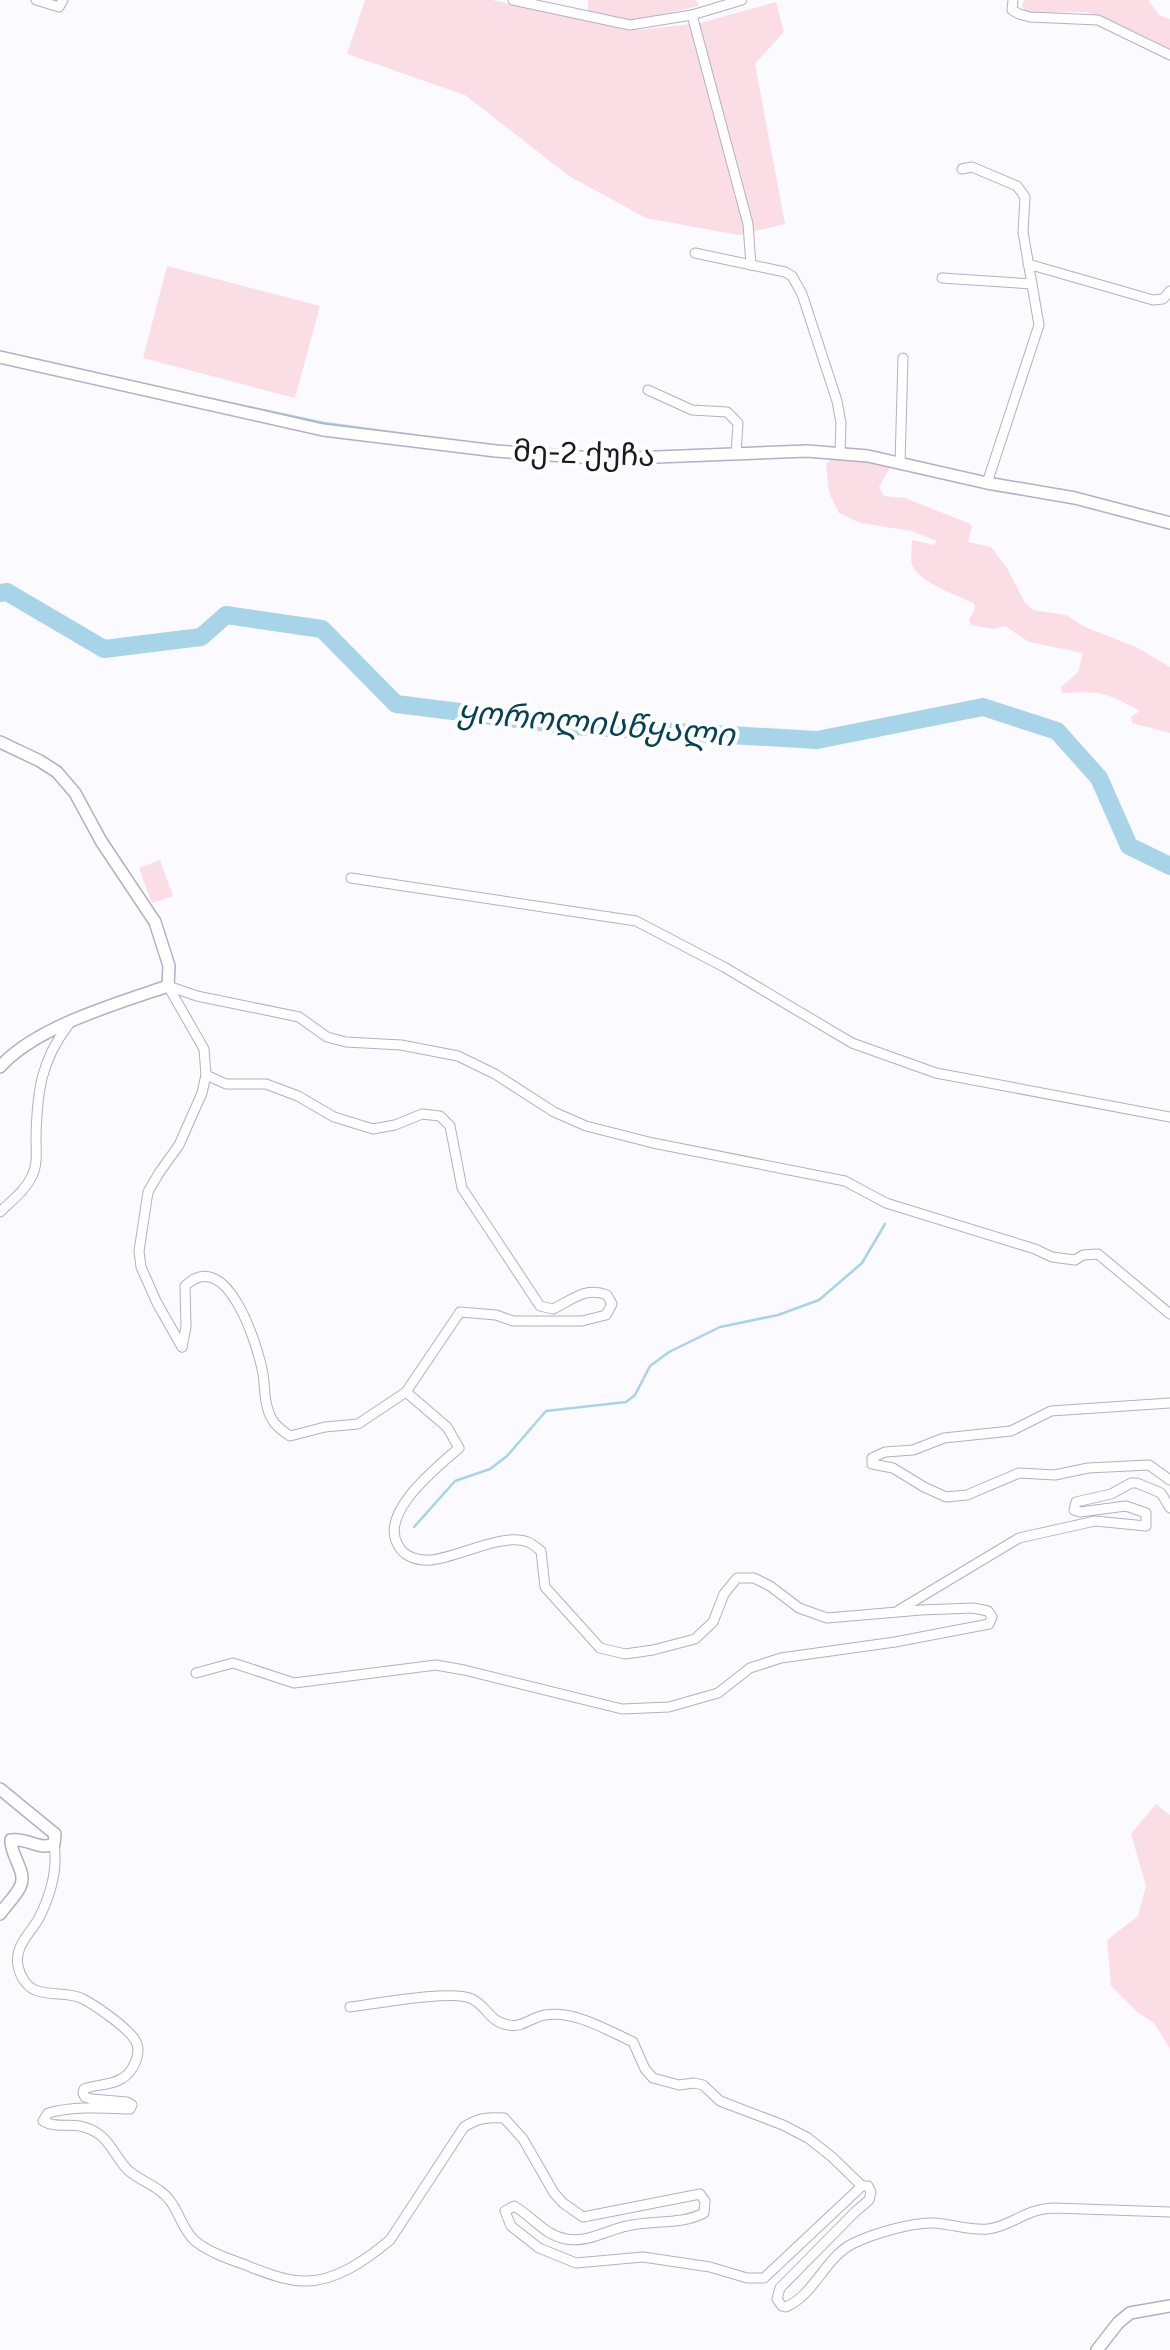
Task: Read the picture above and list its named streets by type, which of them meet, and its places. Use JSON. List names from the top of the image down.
{
  "streets": {
    "street": ["მე-2 ქუჩა"]
  },
  "water": ["ყოროლისწყალი"]
}
